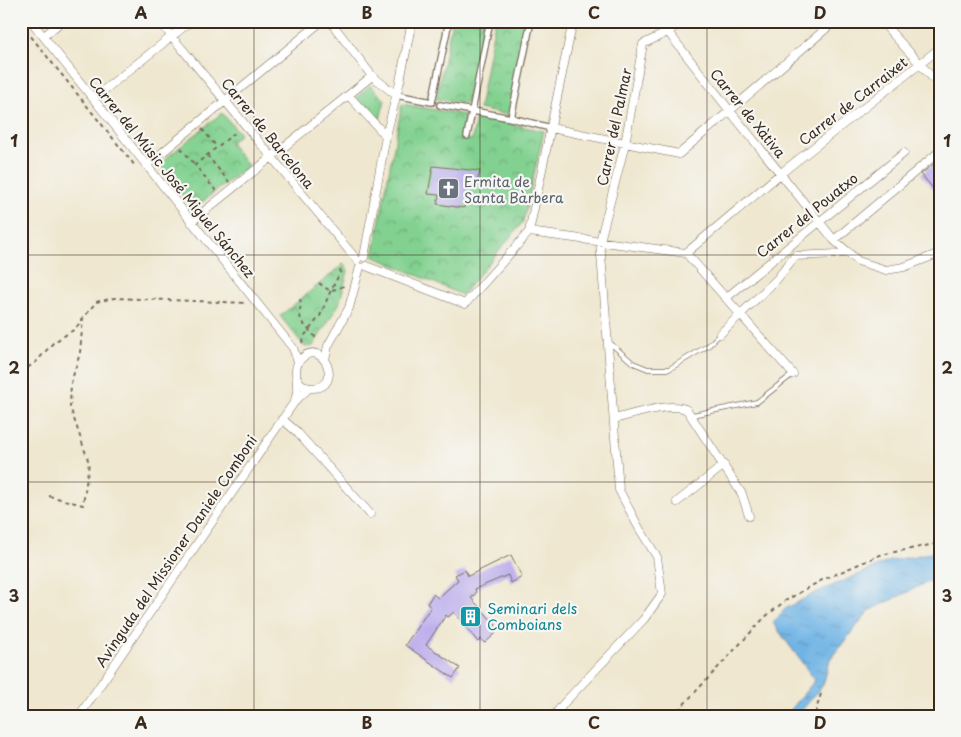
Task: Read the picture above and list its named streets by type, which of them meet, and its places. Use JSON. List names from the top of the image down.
{
  "streets": {
    "street": [
      "Carrer de Carraixet",
      "Carrer de Xàtiva",
      "Carrer del Palmar",
      "Carrer de Barcelona",
      "Carrer del Músic José Miguel Sánchez",
      "Carrer del Pouatxo",
      "Avinguda del Missioner Daniele Comboni"
    ]
  },
  "crossings": [
    ["Carrer de Carraixet", "Carrer de Xàtiva"],
    ["Carrer de Xàtiva", "Carrer del Palmar"],
    ["Carrer de Xàtiva", "Carrer del Pouatxo"],
    ["Carrer del Músic José Miguel Sánchez", "Avinguda del Missioner Daniele Comboni"]
  ],
  "places": {
    "church": ["Ermita de Santa Bàrbera"],
    "building": ["Seminari dels Comboians"]
  },
  "grid": {
    "columns": [
      "A",
      "B",
      "C",
      "D"
    ],
    "rows": ["1", "2", "3"]
  }
}
